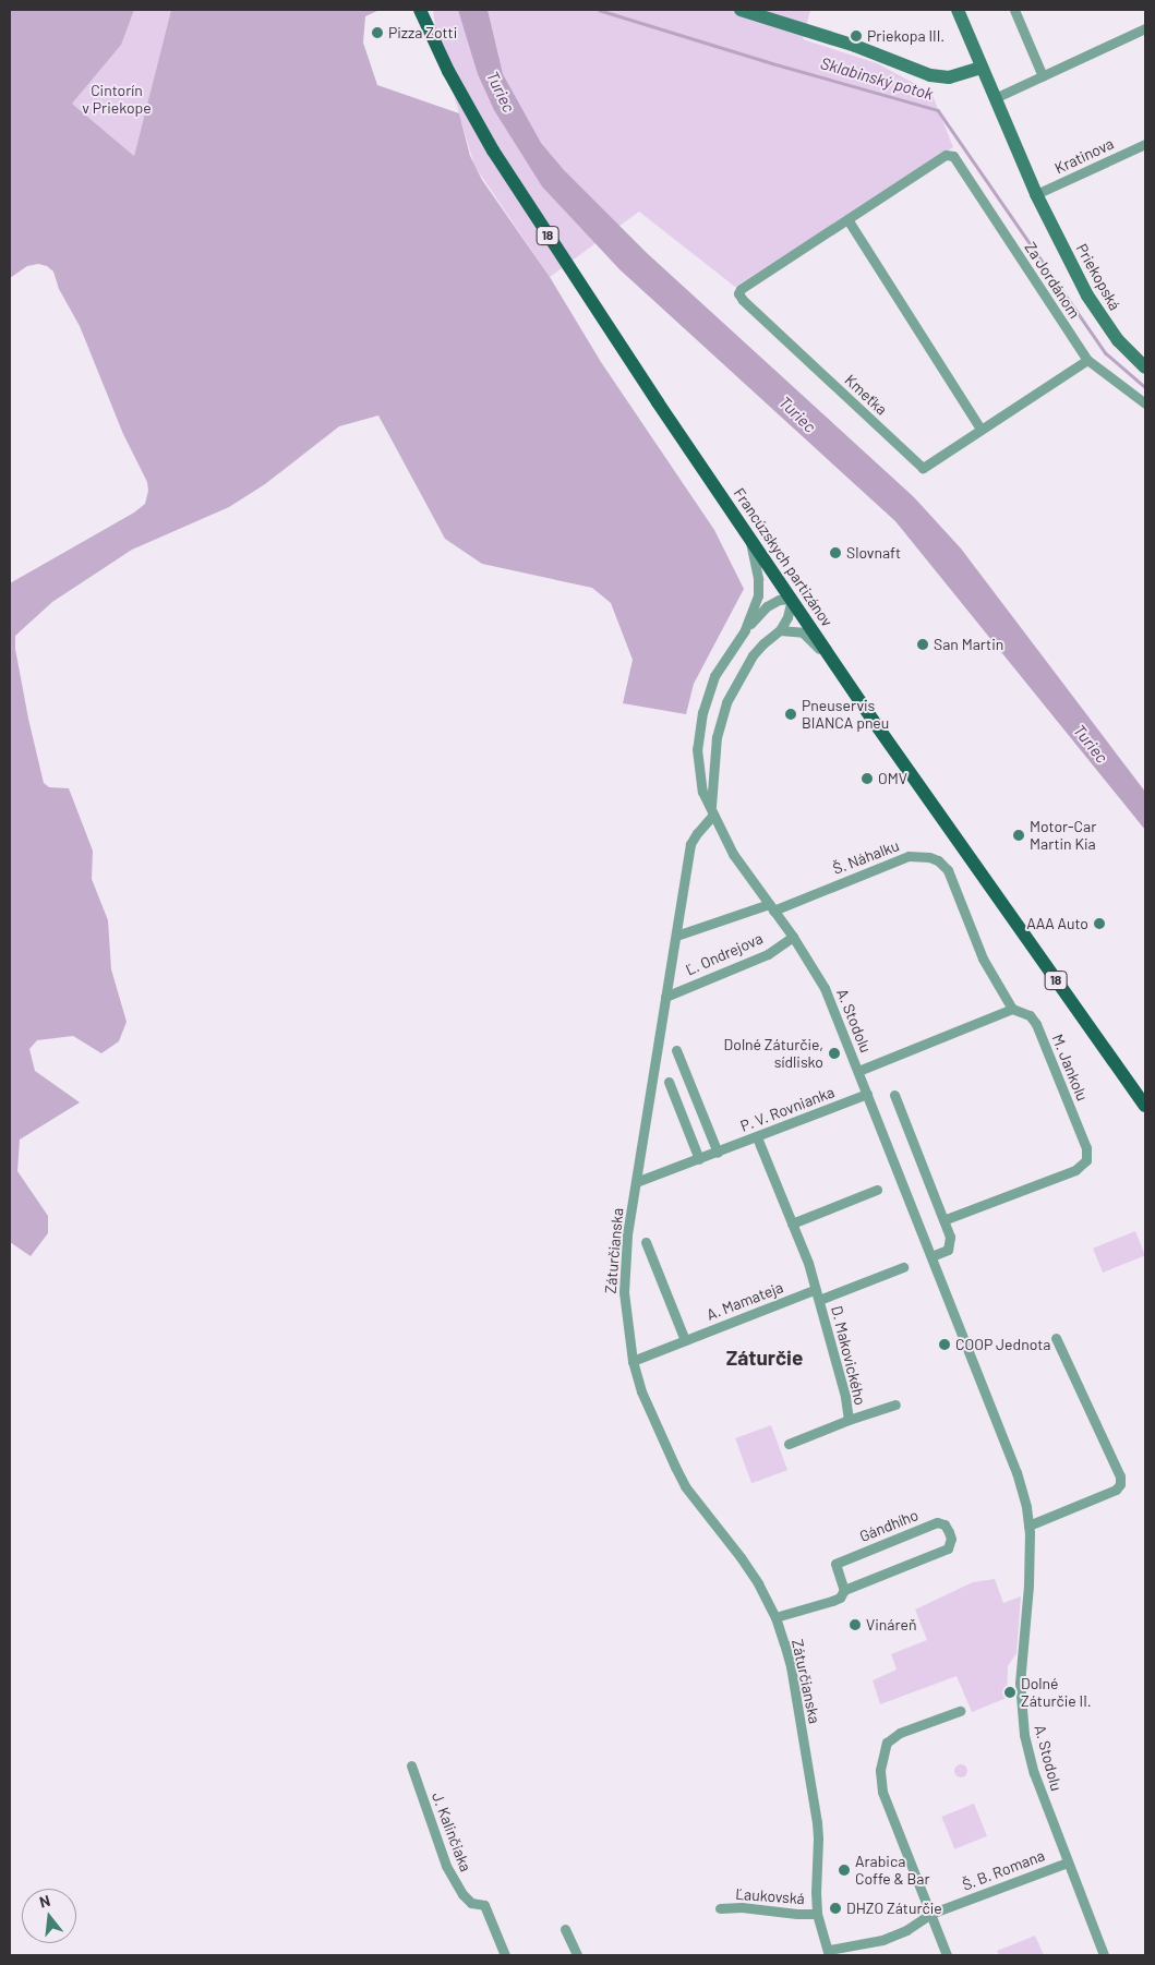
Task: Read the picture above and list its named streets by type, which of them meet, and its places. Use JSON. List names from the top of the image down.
{
  "streets": {
    "main road": ["18", "Francúzskych partizánov"],
    "street": [
      "Kratinova",
      "Priekopská",
      "Za Jordánom",
      "Kmeťka",
      "Š. Náhalku",
      "Ľ. Ondrejova",
      "A. Stodolu",
      "M. Jankolu",
      "P. V. Rovnianka",
      "Záturčianska",
      "A. Mamateja",
      "D. Makovického",
      "Gándhího",
      "J. Kalinčiaka",
      "Š. B. Romana",
      "Ľaukovská"
    ]
  },
  "crossings": [
    ["Kratinova", "Priekopská"],
    ["Za Jordánom", "Kmeťka"],
    ["Š. Náhalku", "A. Stodolu"],
    ["Š. Náhalku", "M. Jankolu"],
    ["Š. Náhalku", "Záturčianska"],
    ["Ľ. Ondrejova", "A. Stodolu"],
    ["Ľ. Ondrejova", "Záturčianska"],
    ["A. Stodolu", "P. V. Rovnianka"],
    ["A. Stodolu", "Záturčianska"],
    ["A. Stodolu", "Š. B. Romana"],
    ["P. V. Rovnianka", "Záturčianska"],
    ["P. V. Rovnianka", "D. Makovického"],
    ["Záturčianska", "A. Mamateja"],
    ["Záturčianska", "Gándhího"],
    ["Záturčianska", "Š. B. Romana"],
    ["Záturčianska", "Ľaukovská"],
    ["A. Mamateja", "D. Makovického"]
  ],
  "districts": ["Záturčie"],
  "water": ["Sklabinský potok", "Turiec"],
  "parks": ["Cintorín v Priekope"],
  "places": [
    "Pizza Zotti",
    "Priekopa III.",
    "Slovnaft",
    "San Martin",
    "Pneuservis BIANCA pneu",
    "OMV",
    "Motor-Car Martin Kia",
    "AAA Auto",
    "Dolné Záturčie, sídlisko",
    "COOP Jednota",
    "Vináreň",
    "Dolné Záturčie II.",
    "Arabica Coffe & Bar",
    "DHZO Záturčie"
  ],
  "north": "top"
}
